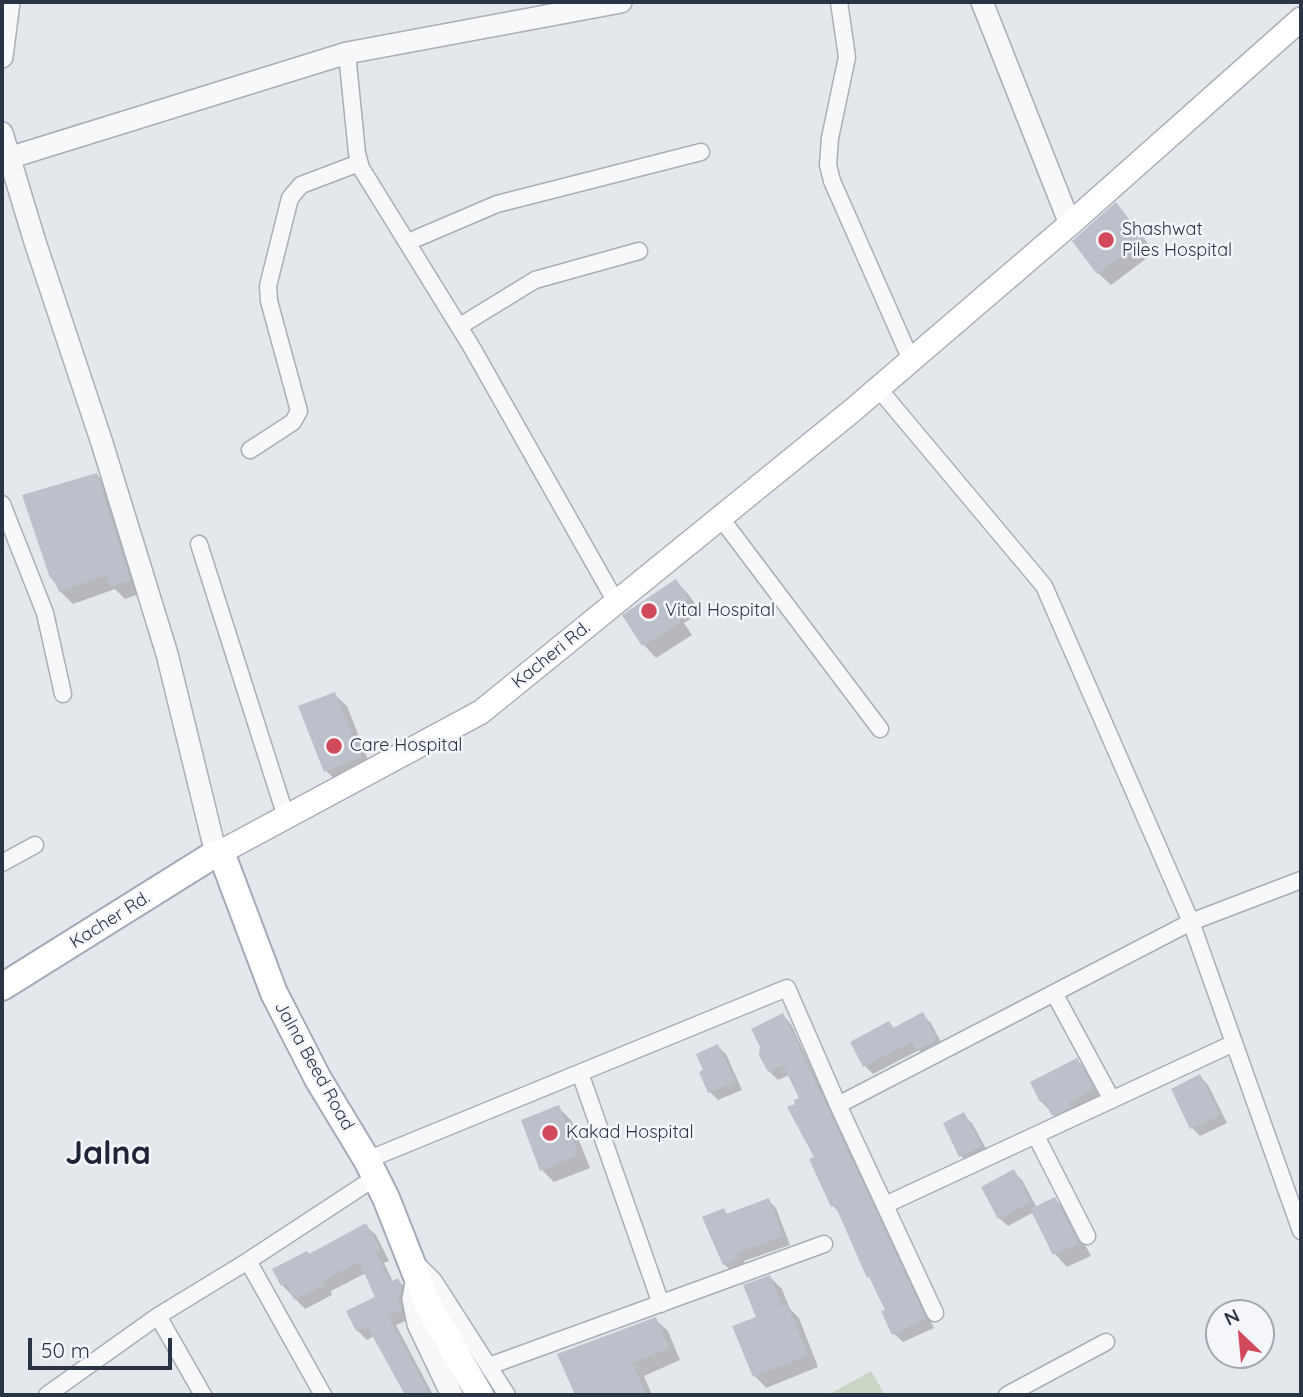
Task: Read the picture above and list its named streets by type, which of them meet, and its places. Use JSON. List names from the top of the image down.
{
  "streets": {
    "main road": ["Kacheri Rd.", "Kacher Rd.", "Jalna Beed Road"]
  },
  "crossings": [
    ["Kacheri Rd.", "Kacher Rd."],
    ["Kacheri Rd.", "Jalna Beed Road"],
    ["Kacher Rd.", "Jalna Beed Road"]
  ],
  "districts": ["Jalna"],
  "places": [
    "Shashwat Piles Hospital",
    "Vital Hospital",
    "Care Hospital",
    "Kakad Hospital"
  ],
  "scale_bar": "50 m",
  "north": "top left"
}
